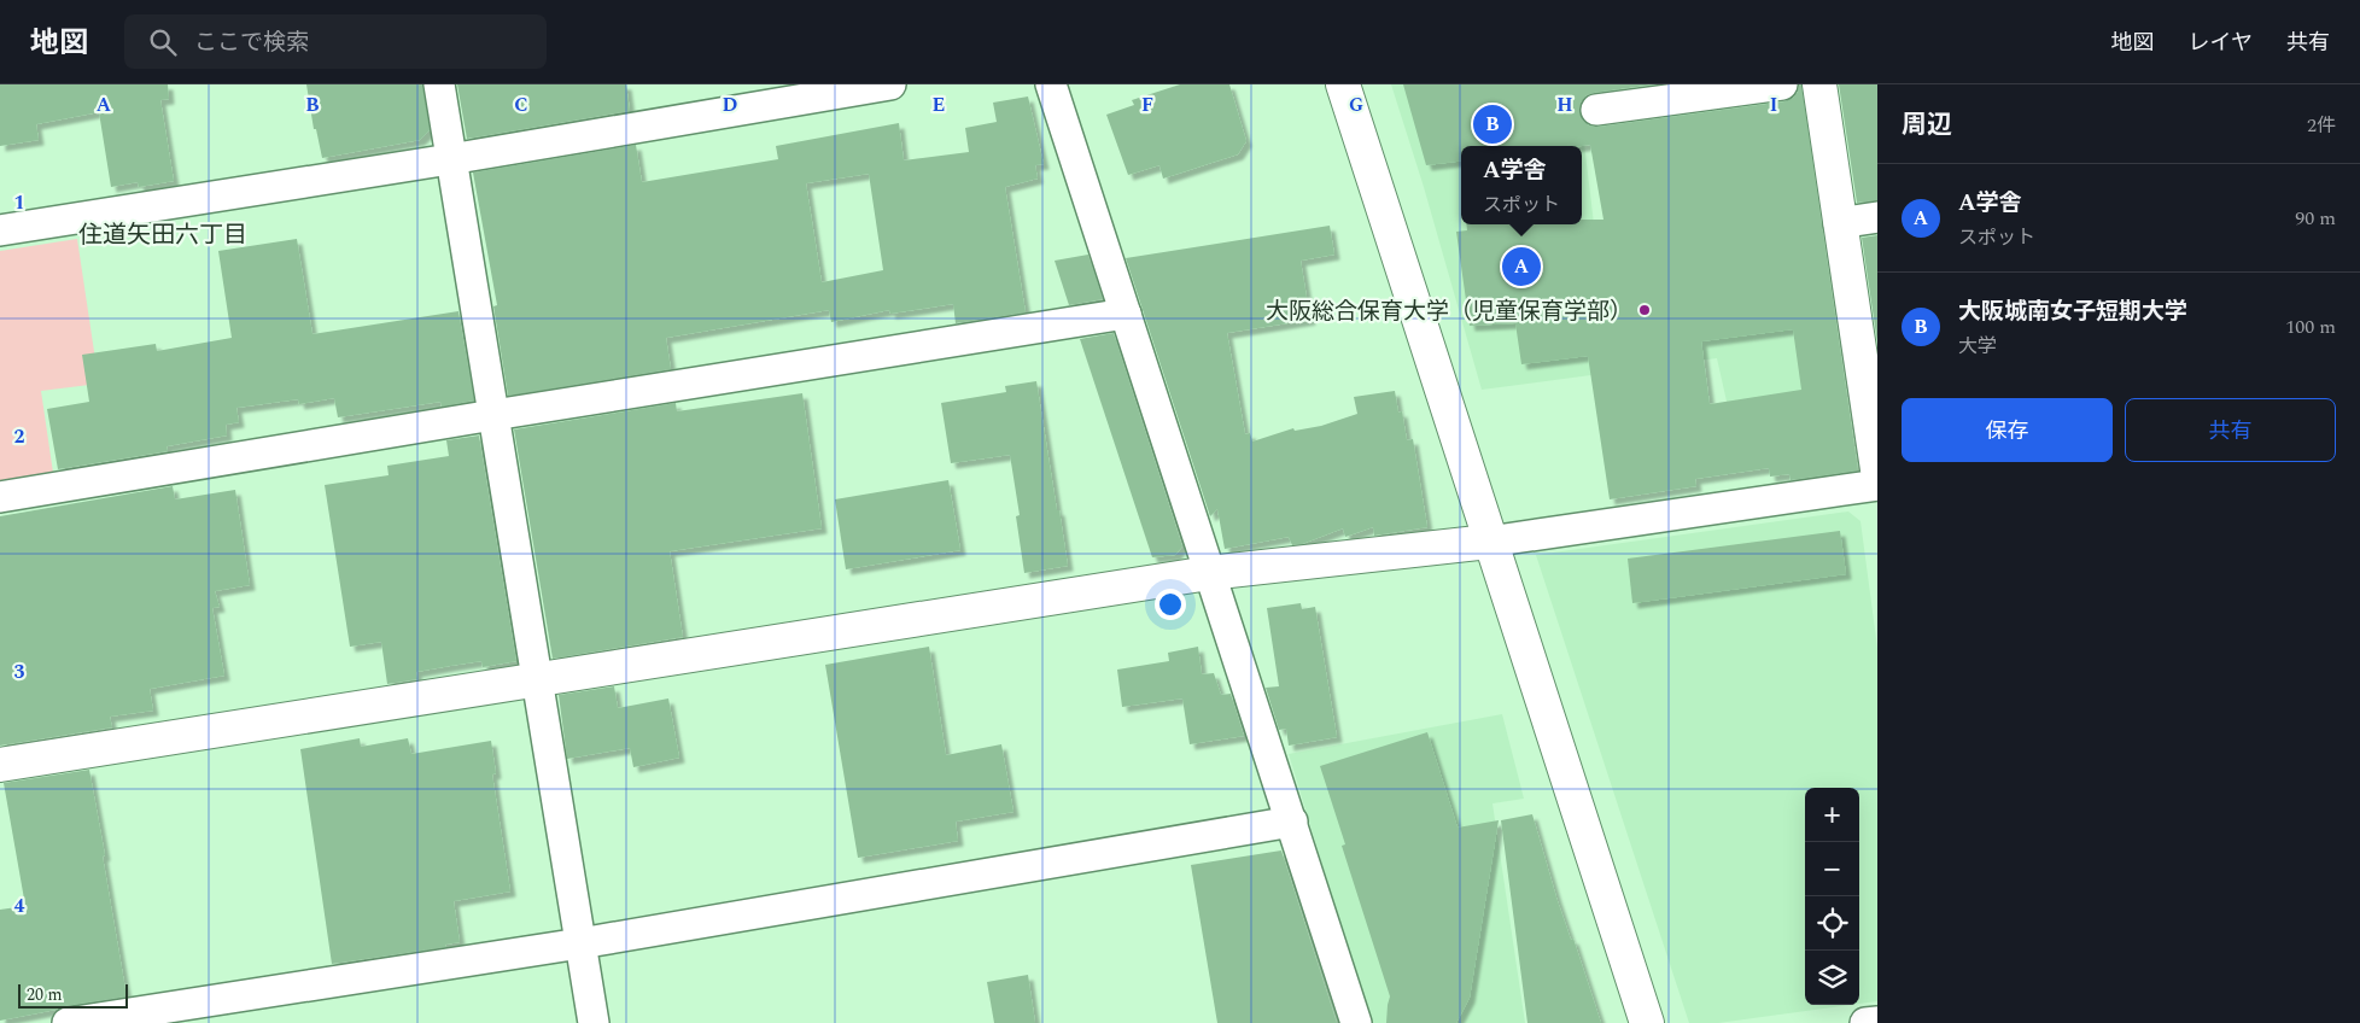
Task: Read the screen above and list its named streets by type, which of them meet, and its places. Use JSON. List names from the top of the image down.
{
  "districts": ["住道矢田六丁目"],
  "places": ["大阪総合保育大学（児童保育学部）"],
  "scale_bar": "20 m",
  "page": {
    "header": "地図",
    "search": "ここで検索",
    "nav": ["地図", "レイヤ", "共有"],
    "heading": ["周辺", "2件"],
    "pins": ["B", "A"],
    "popup": ["A学舎", "スポット"],
    "list": [
      {
        "mark": "A",
        "name": "A学舎",
        "note": "スポット",
        "value": "90 m"
      },
      {
        "mark": "B",
        "name": "大阪城南女子短期大学",
        "note": "大学",
        "value": "100 m"
      }
    ],
    "buttons": ["保存", "共有"],
    "map_buttons": ["+", "−"],
    "scale": "20 m"
  },
  "grid": {
    "columns": [
      "A",
      "B",
      "C",
      "D",
      "E",
      "F",
      "G",
      "H",
      "I"
    ],
    "rows": [
      "1",
      "2",
      "3",
      "4"
    ]
  }
}
